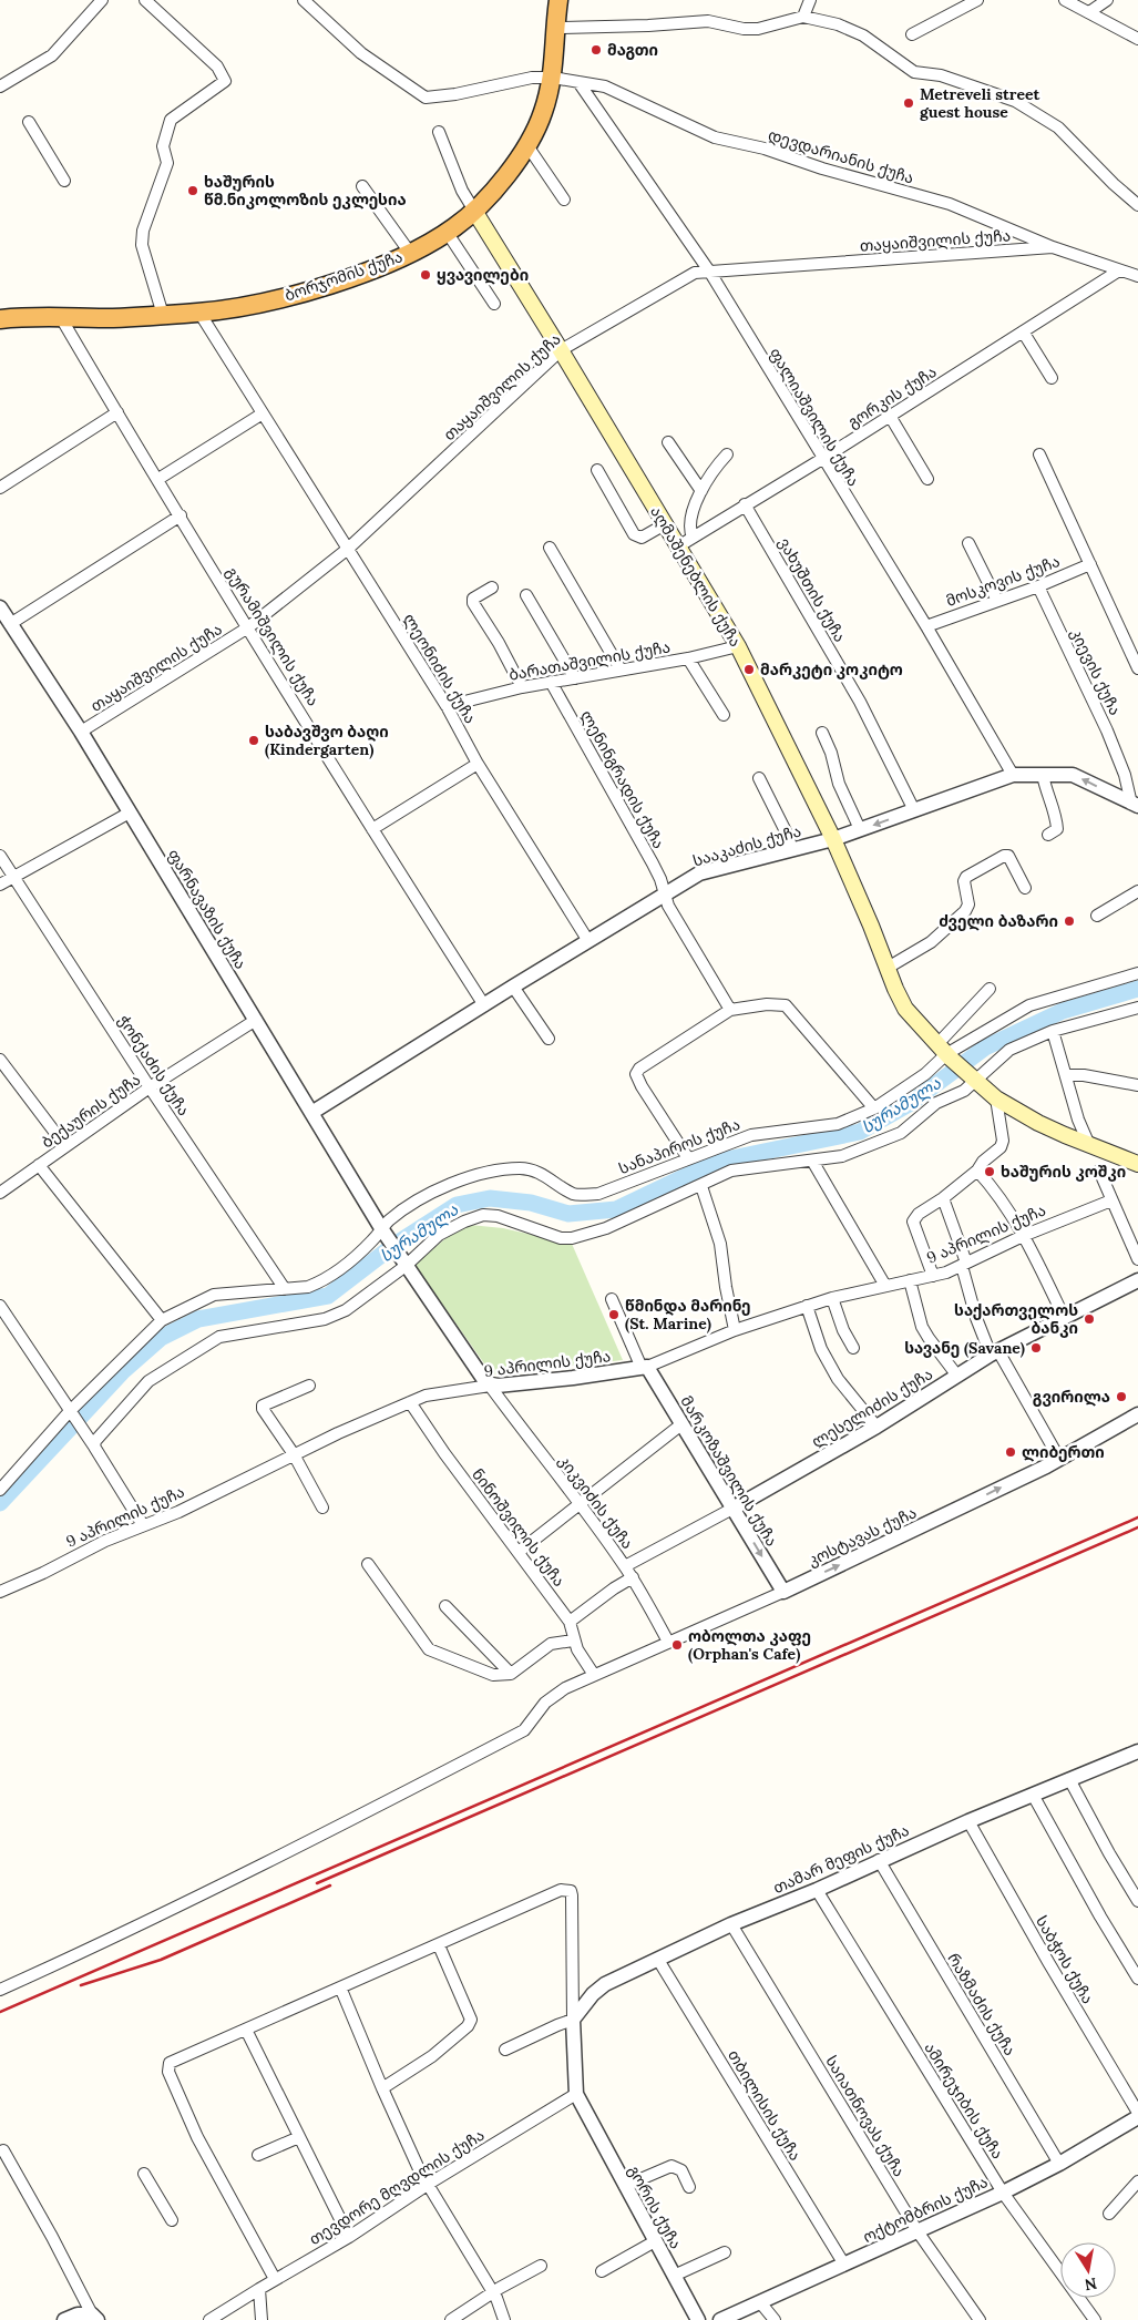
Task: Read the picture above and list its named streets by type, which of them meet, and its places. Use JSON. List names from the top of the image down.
{
  "streets": {
    "highway": ["ბორჯომის ქუჩა"],
    "main road": ["აღმაშენებლის ქუჩა"],
    "street": [
      "დევდარიანის ქუჩა",
      "თაყაიშვილის ქუჩა",
      "გორკის ქუჩა",
      "ფალიაშვილის ქუჩა",
      "მოსკოვის ქუჩა",
      "ვახუშთის ქუჩა",
      "გურამიშვილის ქუჩა",
      "ბარათაშვილის ქუჩა",
      "ლეონიძის ქუჩა",
      "კიევის ქუჩა",
      "ლენინგრადის ქუჩა",
      "სააკაძის ქუჩა",
      "ფარნავაზის ქუჩა",
      "ჭონქაძის ქუჩა",
      "ბექაურის ქუჩა",
      "სანაპიროს ქუჩა",
      "9 აპრილის ქუჩა",
      "ლესელიძის ქუჩა",
      "მარკოზაშვილის ქუჩა",
      "კიკვიძის ქუჩა",
      "ნინოშვილის ქუჩა",
      "კოსტავას ქუჩა",
      "თამარ მეფის ქუჩა",
      "საბჭოს ქუჩა",
      "რაზმაძის ქუჩა",
      "ამირეჯიბის ქუჩა",
      "თბილისის ქუჩა",
      "საიათნოვას ქუჩა",
      "თევდორე მღვდლის ქუჩა",
      "გორის ქუჩა",
      "ოქტომბრის ქუჩა"
    ]
  },
  "crossings": [
    ["დევდარიანის ქუჩა", "თაყაიშვილის ქუჩა"],
    ["დევდარიანის ქუჩა", "ბორჯომის ქუჩა"],
    ["დევდარიანის ქუჩა", "გორკის ქუჩა"],
    ["დევდარიანის ქუჩა", "ფალიაშვილის ქუჩა"],
    ["თაყაიშვილის ქუჩა", "ფალიაშვილის ქუჩა"],
    ["თაყაიშვილის ქუჩა", "აღმაშენებლის ქუჩა"],
    ["თაყაიშვილის ქუჩა", "გურამიშვილის ქუჩა"],
    ["თაყაიშვილის ქუჩა", "ლეონიძის ქუჩა"],
    ["თაყაიშვილის ქუჩა", "ფარნავაზის ქუჩა"],
    ["ბორჯომის ქუჩა", "აღმაშენებლის ქუჩა"],
    ["ბორჯომის ქუჩა", "გურამიშვილის ქუჩა"],
    ["ბორჯომის ქუჩა", "ლეონიძის ქუჩა"],
    ["გორკის ქუჩა", "ფალიაშვილის ქუჩა"],
    ["გორკის ქუჩა", "აღმაშენებლის ქუჩა"],
    ["გორკის ქუჩა", "ვახუშთის ქუჩა"],
    ["ფალიაშვილის ქუჩა", "მოსკოვის ქუჩა"],
    ["ფალიაშვილის ქუჩა", "სააკაძის ქუჩა"],
    ["აღმაშენებლის ქუჩა", "ბარათაშვილის ქუჩა"],
    ["აღმაშენებლის ქუჩა", "სააკაძის ქუჩა"],
    ["აღმაშენებლის ქუჩა", "სანაპიროს ქუჩა"],
    ["მოსკოვის ქუჩა", "კიევის ქუჩა"],
    ["ვახუშთის ქუჩა", "სააკაძის ქუჩა"],
    ["გურამიშვილის ქუჩა", "სააკაძის ქუჩა"],
    ["ბარათაშვილის ქუჩა", "ლეონიძის ქუჩა"],
    ["ბარათაშვილის ქუჩა", "ლენინგრადის ქუჩა"],
    ["ლეონიძის ქუჩა", "სააკაძის ქუჩა"],
    ["კიევის ქუჩა", "სააკაძის ქუჩა"],
    ["ლენინგრადის ქუჩა", "სააკაძის ქუჩა"],
    ["სააკაძის ქუჩა", "ფარნავაზის ქუჩა"],
    ["ფარნავაზის ქუჩა", "ბექაურის ქუჩა"],
    ["ფარნავაზის ქუჩა", "სანაპიროს ქუჩა"],
    ["ჭონქაძის ქუჩა", "ბექაურის ქუჩა"],
    ["ჭონქაძის ქუჩა", "სანაპიროს ქუჩა"],
    ["9 აპრილის ქუჩა", "მარკოზაშვილის ქუჩა"],
    ["9 აპრილის ქუჩა", "კიკვიძის ქუჩა"],
    ["9 აპრილის ქუჩა", "ნინოშვილის ქუჩა"],
    ["ლესელიძის ქუჩა", "მარკოზაშვილის ქუჩა"],
    ["ლესელიძის ქუჩა", "კიკვიძის ქუჩა"],
    ["მარკოზაშვილის ქუჩა", "კოსტავას ქუჩა"],
    ["კიკვიძის ქუჩა", "კოსტავას ქუჩა"],
    ["ნინოშვილის ქუჩა", "კოსტავას ქუჩა"],
    ["თამარ მეფის ქუჩა", "საბჭოს ქუჩა"],
    ["თამარ მეფის ქუჩა", "რაზმაძის ქუჩა"],
    ["თამარ მეფის ქუჩა", "ამირეჯიბის ქუჩა"],
    ["თამარ მეფის ქუჩა", "თბილისის ქუჩა"],
    ["თამარ მეფის ქუჩა", "საიათნოვას ქუჩა"],
    ["რაზმაძის ქუჩა", "ოქტომბრის ქუჩა"],
    ["ამირეჯიბის ქუჩა", "ოქტომბრის ქუჩა"],
    ["თბილისის ქუჩა", "ოქტომბრის ქუჩა"],
    ["საიათნოვას ქუჩა", "ოქტომბრის ქუჩა"],
    ["თევდორე მღვდლის ქუჩა", "გორის ქუჩა"]
  ],
  "one_way": ["მარკოზაშვილის ქუჩა"],
  "water": ["სურამულა"],
  "places": [
    "მაგთი",
    "Metreveli street guest house",
    "ხაშურის წმ.ნიკოლოზის ეკლესია",
    "ყვავილები",
    "მარკეტი კოკიტო",
    "საბავშვო ბაღი (Kindergarten)",
    "ძველი ბაზარი",
    "ხაშურის კოშკი",
    "წმინდა მარინე (St. Marine)",
    "საქართველოს ბანკი",
    "სავანე (Savane)",
    "გვირილა",
    "ლიბერთი",
    "ობოლთა კაფე (Orphan's Cafe)"
  ],
  "north": "bottom"
}
